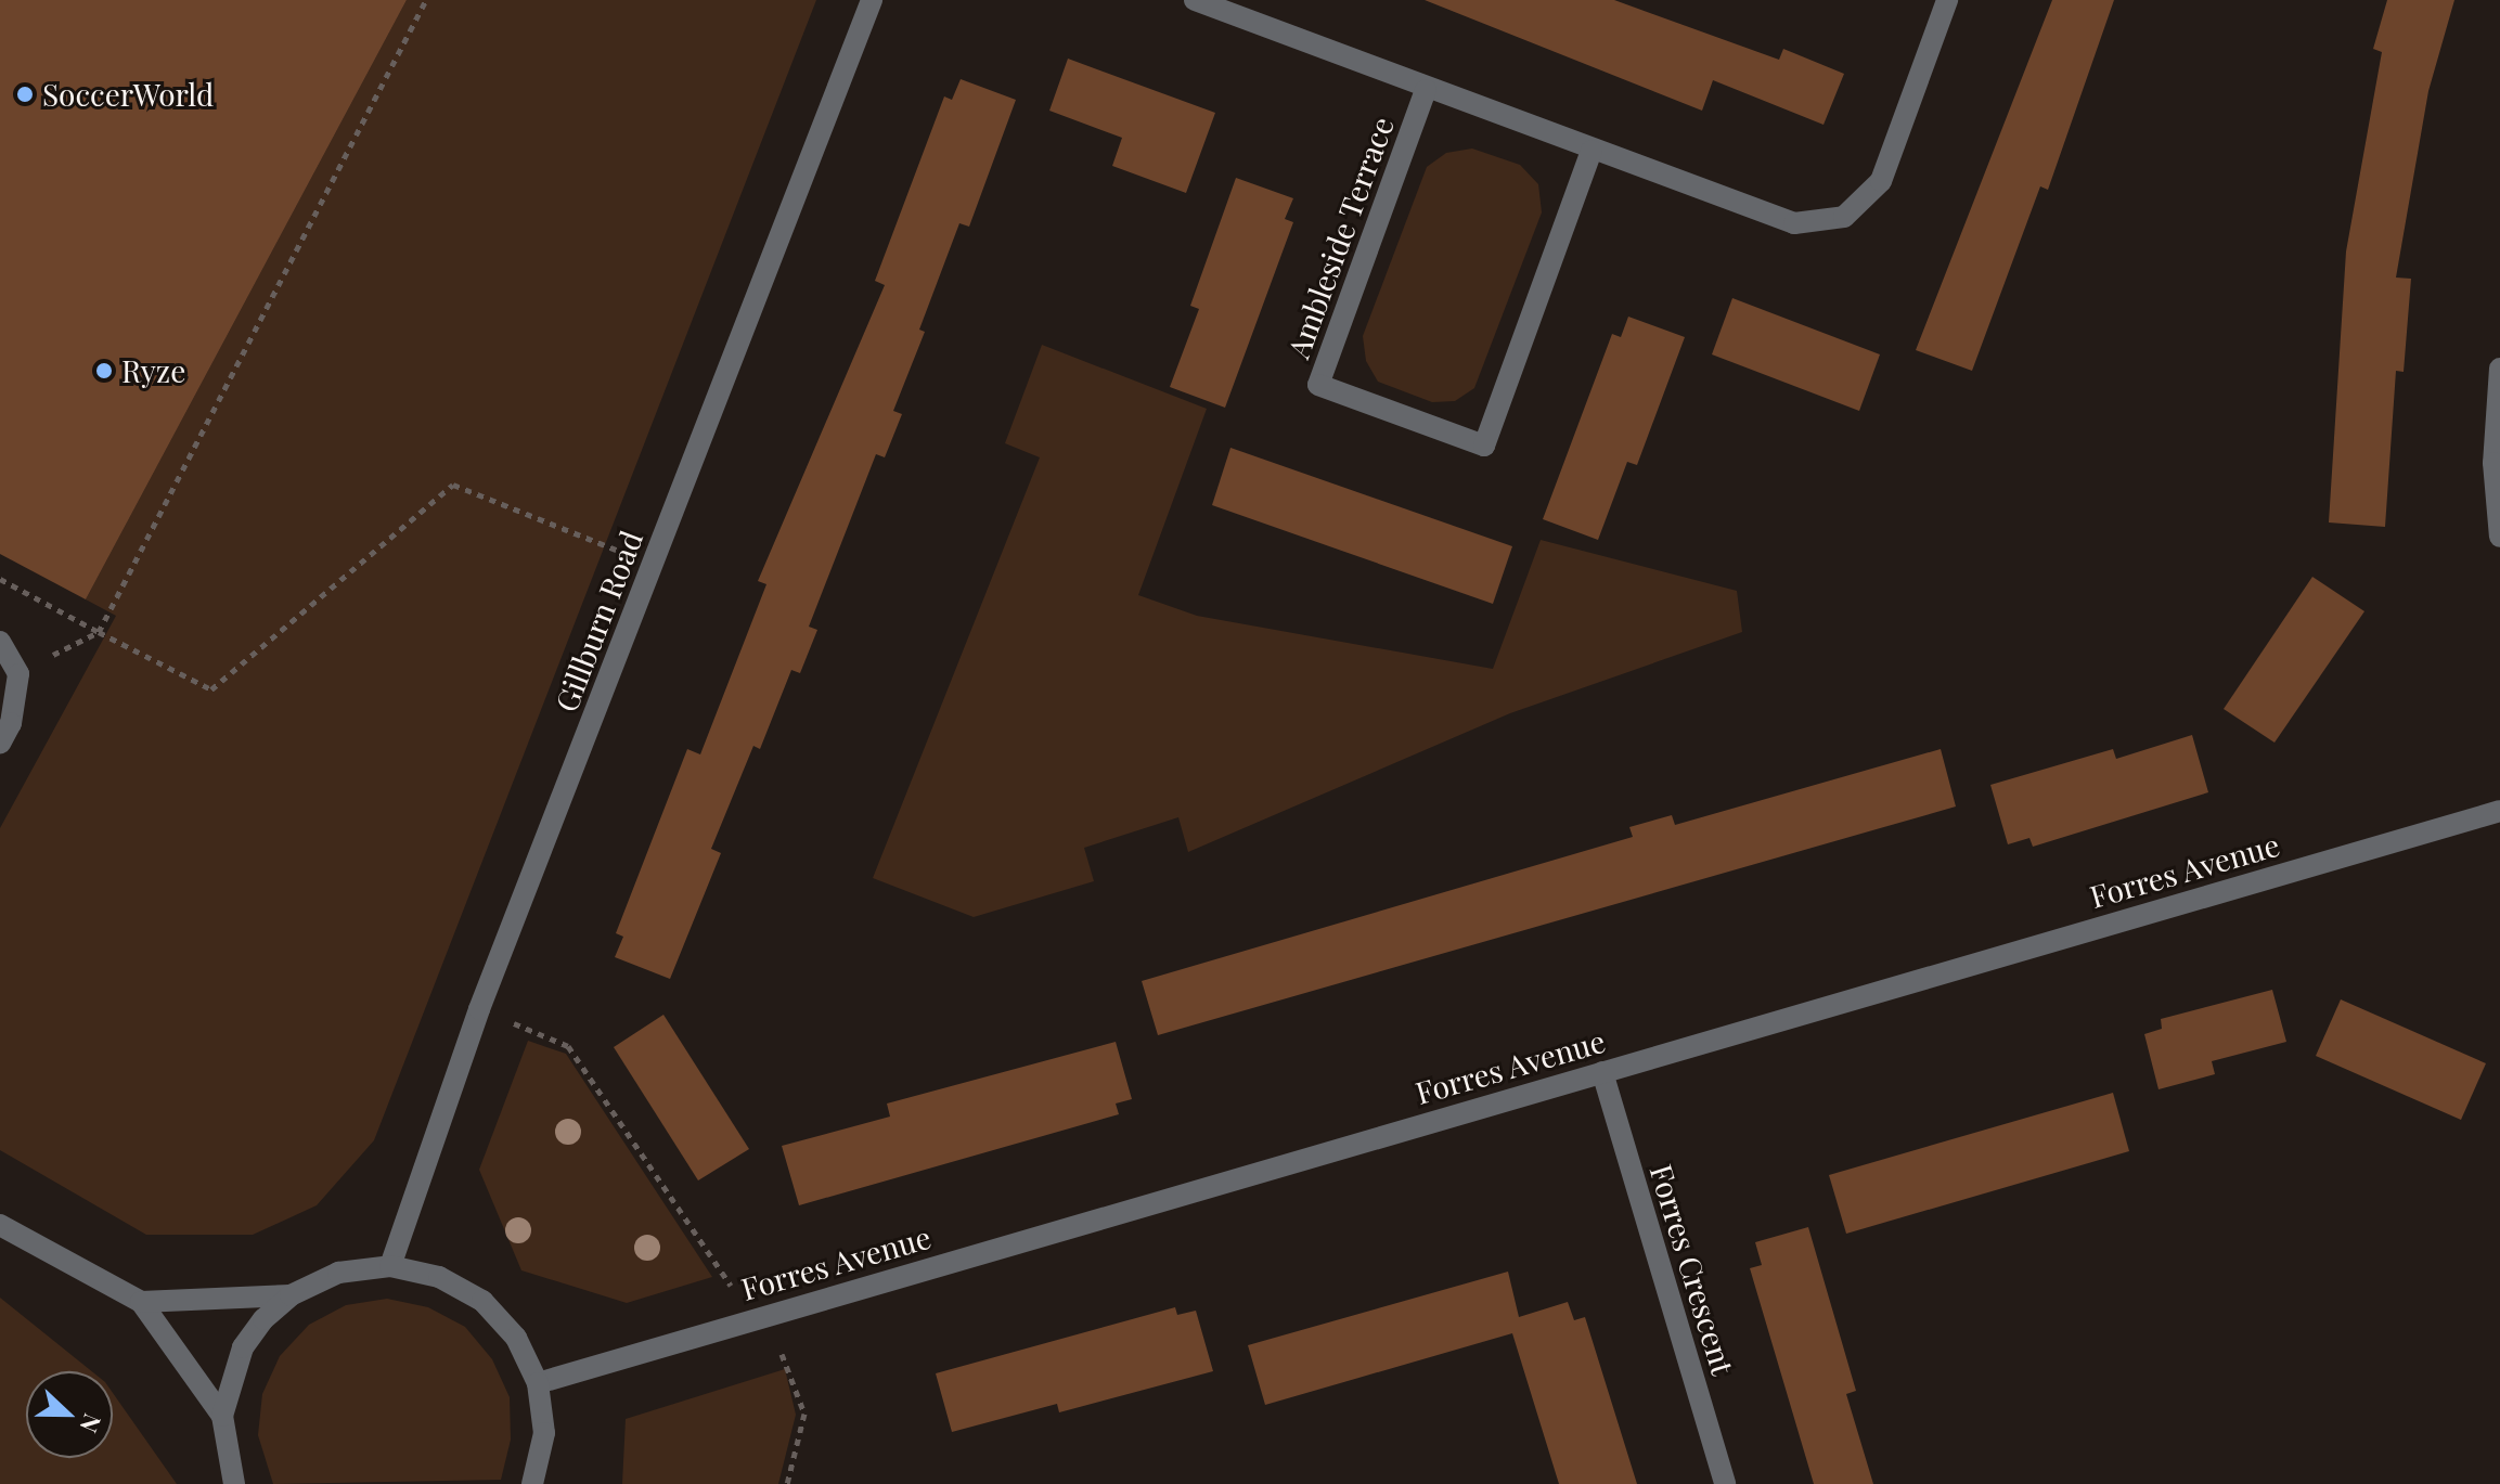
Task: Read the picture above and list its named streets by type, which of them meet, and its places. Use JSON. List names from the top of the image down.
{
  "streets": {
    "street": [
      "Ambleside Terrace",
      "Gillburn Road",
      "Forres Avenue",
      "Forres Crescent"
    ]
  },
  "crossings": [
    ["Forres Avenue", "Forres Crescent"]
  ],
  "places": ["SoccerWorld", "Ryze"],
  "north": "right"
}
